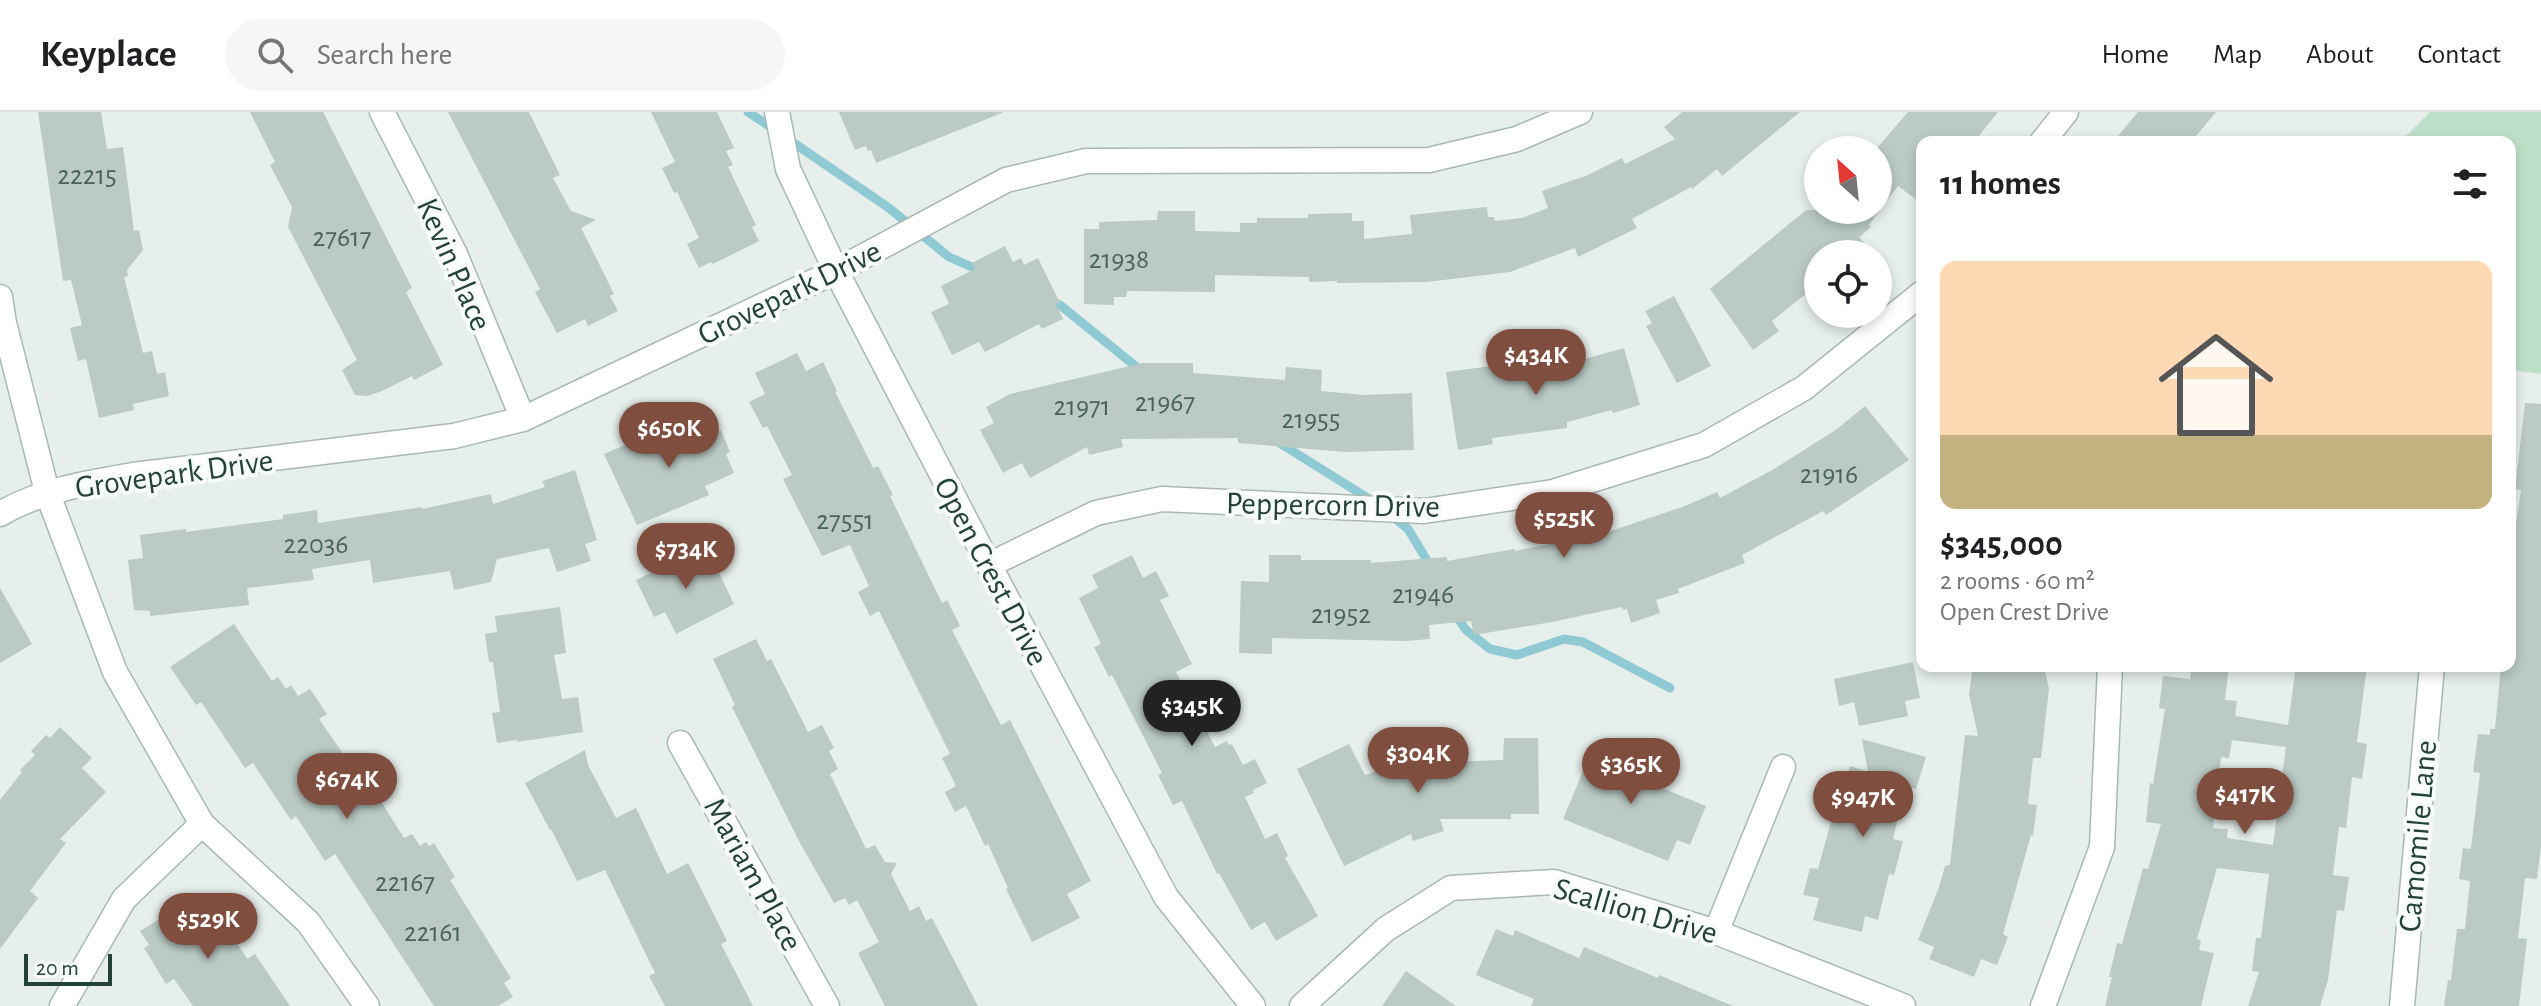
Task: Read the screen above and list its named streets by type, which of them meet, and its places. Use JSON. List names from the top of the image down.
{
  "streets": {
    "street": [
      "Kevin Place",
      "Grovepark Drive",
      "Peppercorn Drive",
      "Open Crest Drive",
      "Camomile Lane",
      "Mariam Place",
      "Scallion Drive"
    ]
  },
  "crossings": [
    ["Kevin Place", "Grovepark Drive"],
    ["Grovepark Drive", "Open Crest Drive"],
    ["Peppercorn Drive", "Open Crest Drive"]
  ],
  "house_numbers": [
    "22215",
    "27617",
    "21938",
    "21967",
    "21971",
    "21955",
    "21916",
    "27551",
    "22036",
    "21946",
    "21952",
    "22167",
    "22161"
  ],
  "scale_bar": "20 m",
  "north": "top left",
  "page": {
    "header": "Keyplace",
    "search": "Search here",
    "nav": [
      "Home",
      "Map",
      "About",
      "Contact"
    ],
    "heading": "11 homes",
    "list": [
      {
        "name": "$345,000",
        "note": "2 rooms · 60 m² · Open Crest Drive"
      }
    ],
    "price": [
      "$434K",
      "$650K",
      "$525K",
      "$734K",
      "$345K",
      "$304K",
      "$365K",
      "$674K",
      "$417K",
      "$947K",
      "$529K"
    ],
    "scale": "20 m"
  }
}
